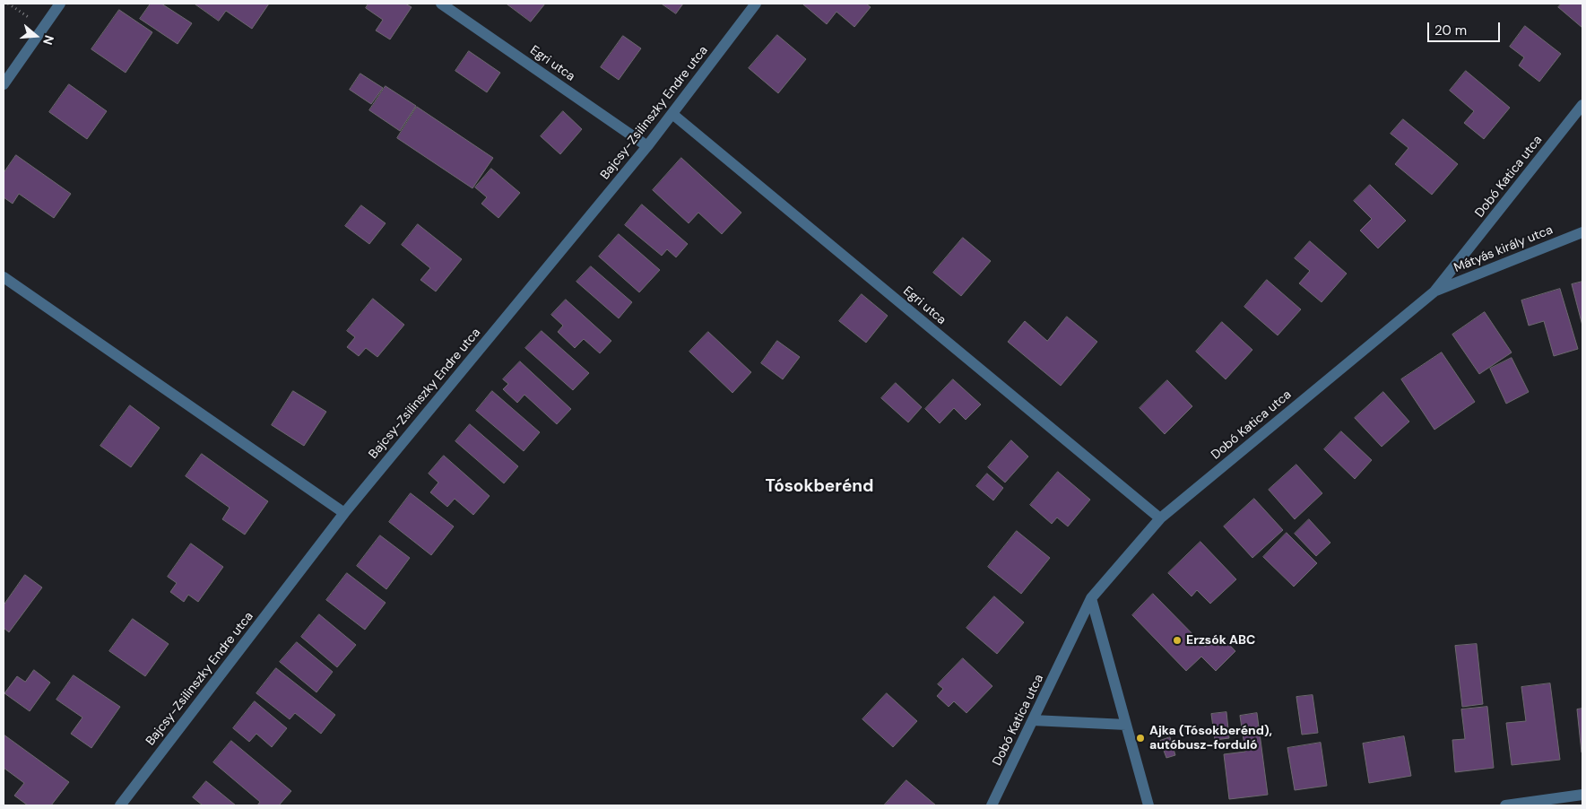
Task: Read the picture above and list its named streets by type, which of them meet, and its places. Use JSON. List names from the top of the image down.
{
  "streets": {
    "street": [
      "Egri utca",
      "Bajcsy-Zsilinszky Endre utca",
      "Dobó Katica utca",
      "Mátyás király utca"
    ]
  },
  "crossings": [
    ["Egri utca", "Bajcsy-Zsilinszky Endre utca"],
    ["Egri utca", "Dobó Katica utca"],
    ["Dobó Katica utca", "Mátyás király utca"]
  ],
  "districts": ["Tósokberénd"],
  "places": ["Erzsók ABC", "Ajka (Tósokberénd), autóbusz-forduló"],
  "scale_bar": "20 m",
  "north": "right"
}
